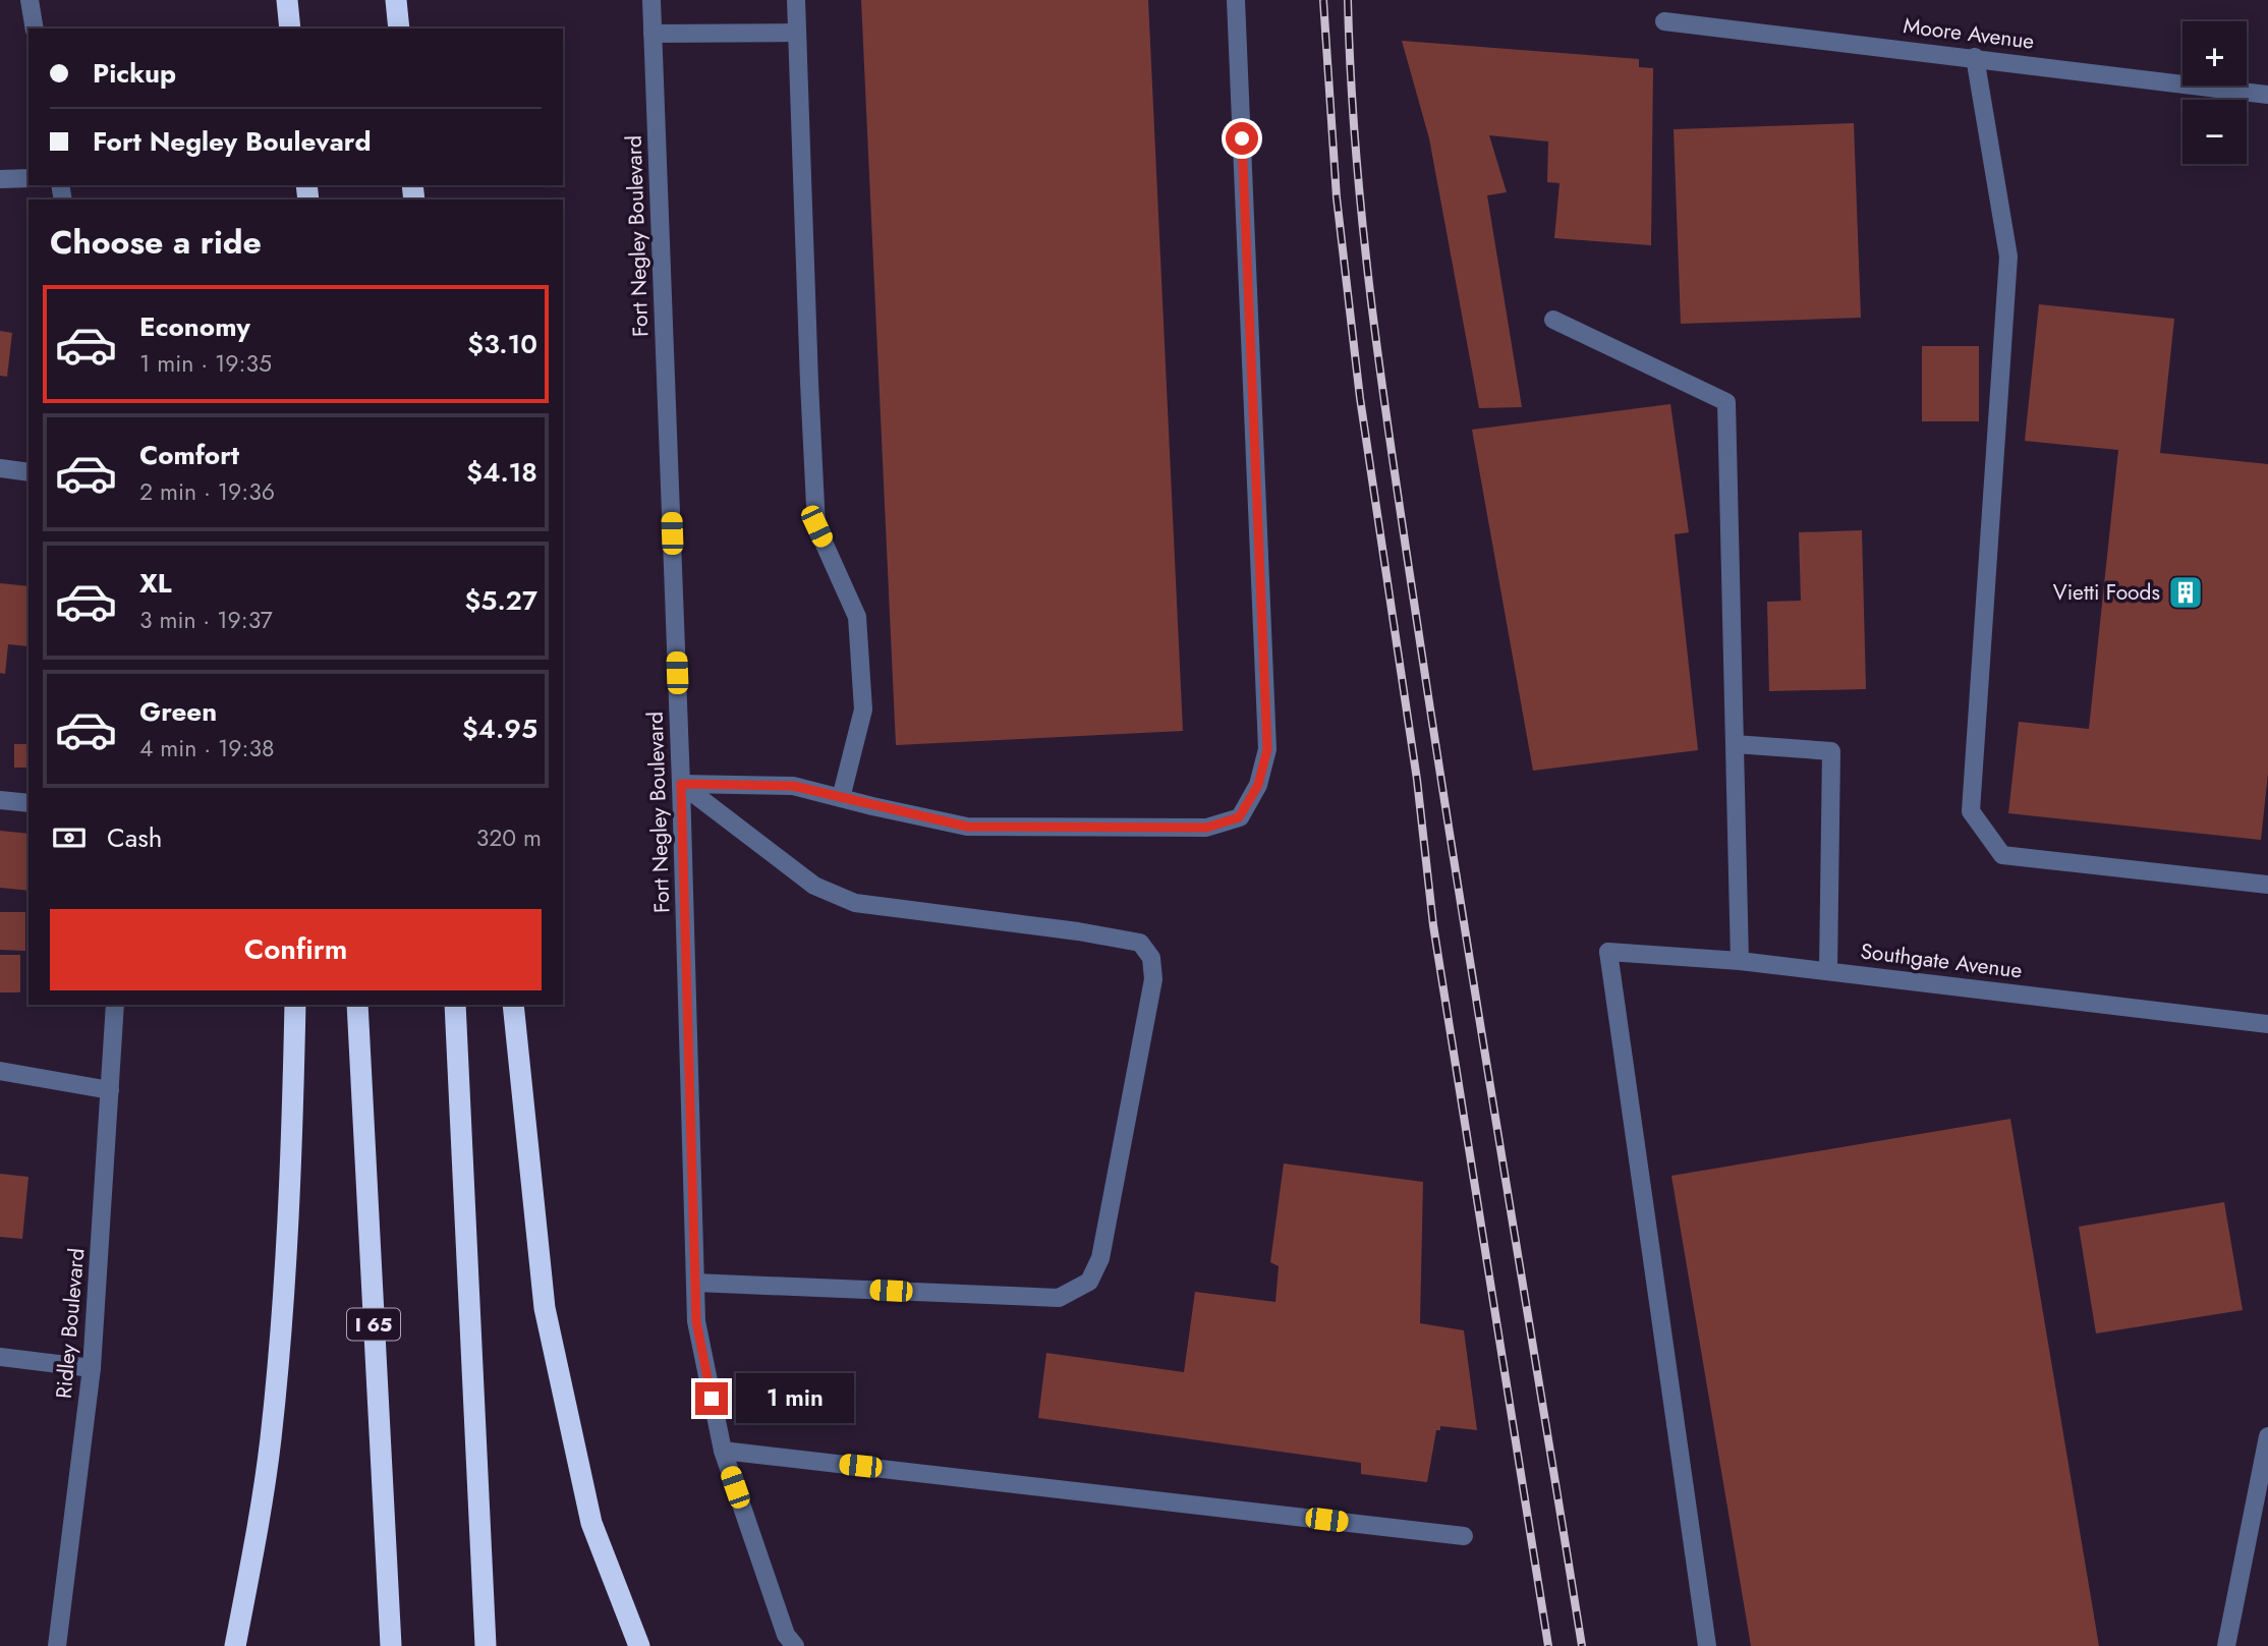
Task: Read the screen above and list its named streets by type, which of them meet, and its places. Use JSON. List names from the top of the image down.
{
  "streets": {
    "highway": ["I 65"],
    "street": [
      "Moore Avenue",
      "Fort Negley Boulevard",
      "Southgate Avenue",
      "Ridley Boulevard"
    ]
  },
  "places": {
    "building": ["Vietti Foods"]
  },
  "page": {
    "map_buttons": ["+", "−"],
    "banner": ["Pickup", "Fort Negley Boulevard"],
    "heading": "Choose a ride",
    "list": [
      {
        "name": "Economy",
        "note": "1 min · 19:35",
        "value": "$3.10"
      },
      {
        "name": "Comfort",
        "note": "2 min · 19:36",
        "value": "$4.18"
      },
      {
        "name": "XL",
        "note": "3 min · 19:37",
        "value": "$5.27"
      },
      {
        "name": "Green",
        "note": "4 min · 19:38",
        "value": "$4.95"
      }
    ],
    "pay": ["Cash", "320 m"],
    "buttons": "Confirm",
    "bubble": "1 min"
  }
}
